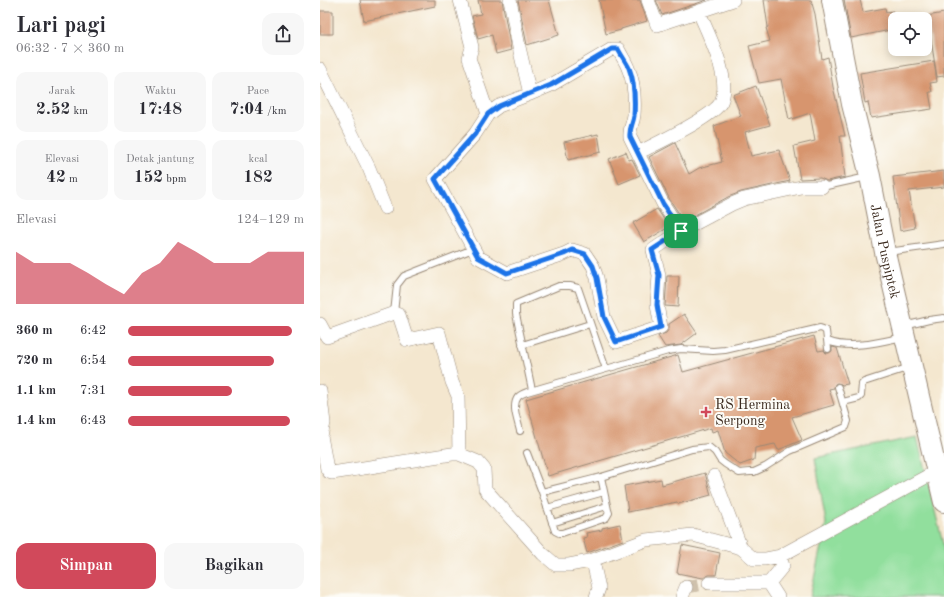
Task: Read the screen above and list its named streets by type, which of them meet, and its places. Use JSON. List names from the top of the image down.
{
  "streets": {
    "main road": ["Jalan Puspiptek"]
  },
  "places": {
    "health": ["RS Hermina Serpong"]
  },
  "page": {
    "heading": ["Lari pagi", "06:32 · 7 × 360 m"],
    "stats": [
      ["Jarak", "2.52 km"],
      ["Waktu", "17:48"],
      ["Pace", "7:04 /km"],
      ["Elevasi", "42 m"],
      ["Detak jantung", "152 bpm"],
      ["kcal", "182"]
    ],
    "chart": ["Elevasi", "124–129 m"],
    "list": [
      {
        "name": "360 m",
        "note": "6:42"
      },
      {
        "name": "720 m",
        "note": "6:54"
      },
      {
        "name": "1.1 km",
        "note": "7:31"
      },
      {
        "name": "1.4 km",
        "note": "6:43"
      }
    ],
    "buttons": ["Simpan", "Bagikan"]
  }
}
